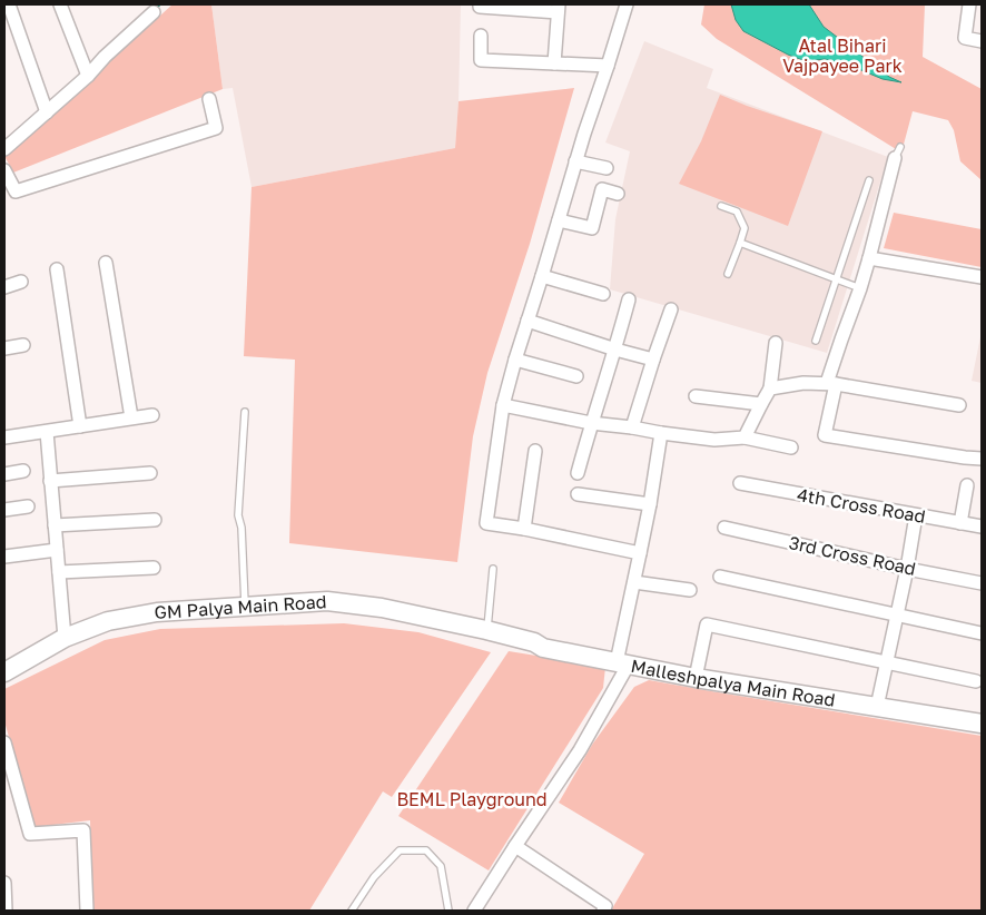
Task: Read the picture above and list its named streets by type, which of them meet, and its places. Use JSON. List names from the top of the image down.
{
  "streets": {
    "main road": ["GM Palya Main Road", "Malleshpalya Main Road"],
    "street": ["4th Cross Road", "3rd Cross Road"]
  },
  "crossings": [
    ["GM Palya Main Road", "Malleshpalya Main Road"]
  ],
  "parks": ["Atal Bihari Vajpayee Park", "BEML Playground"]
}
